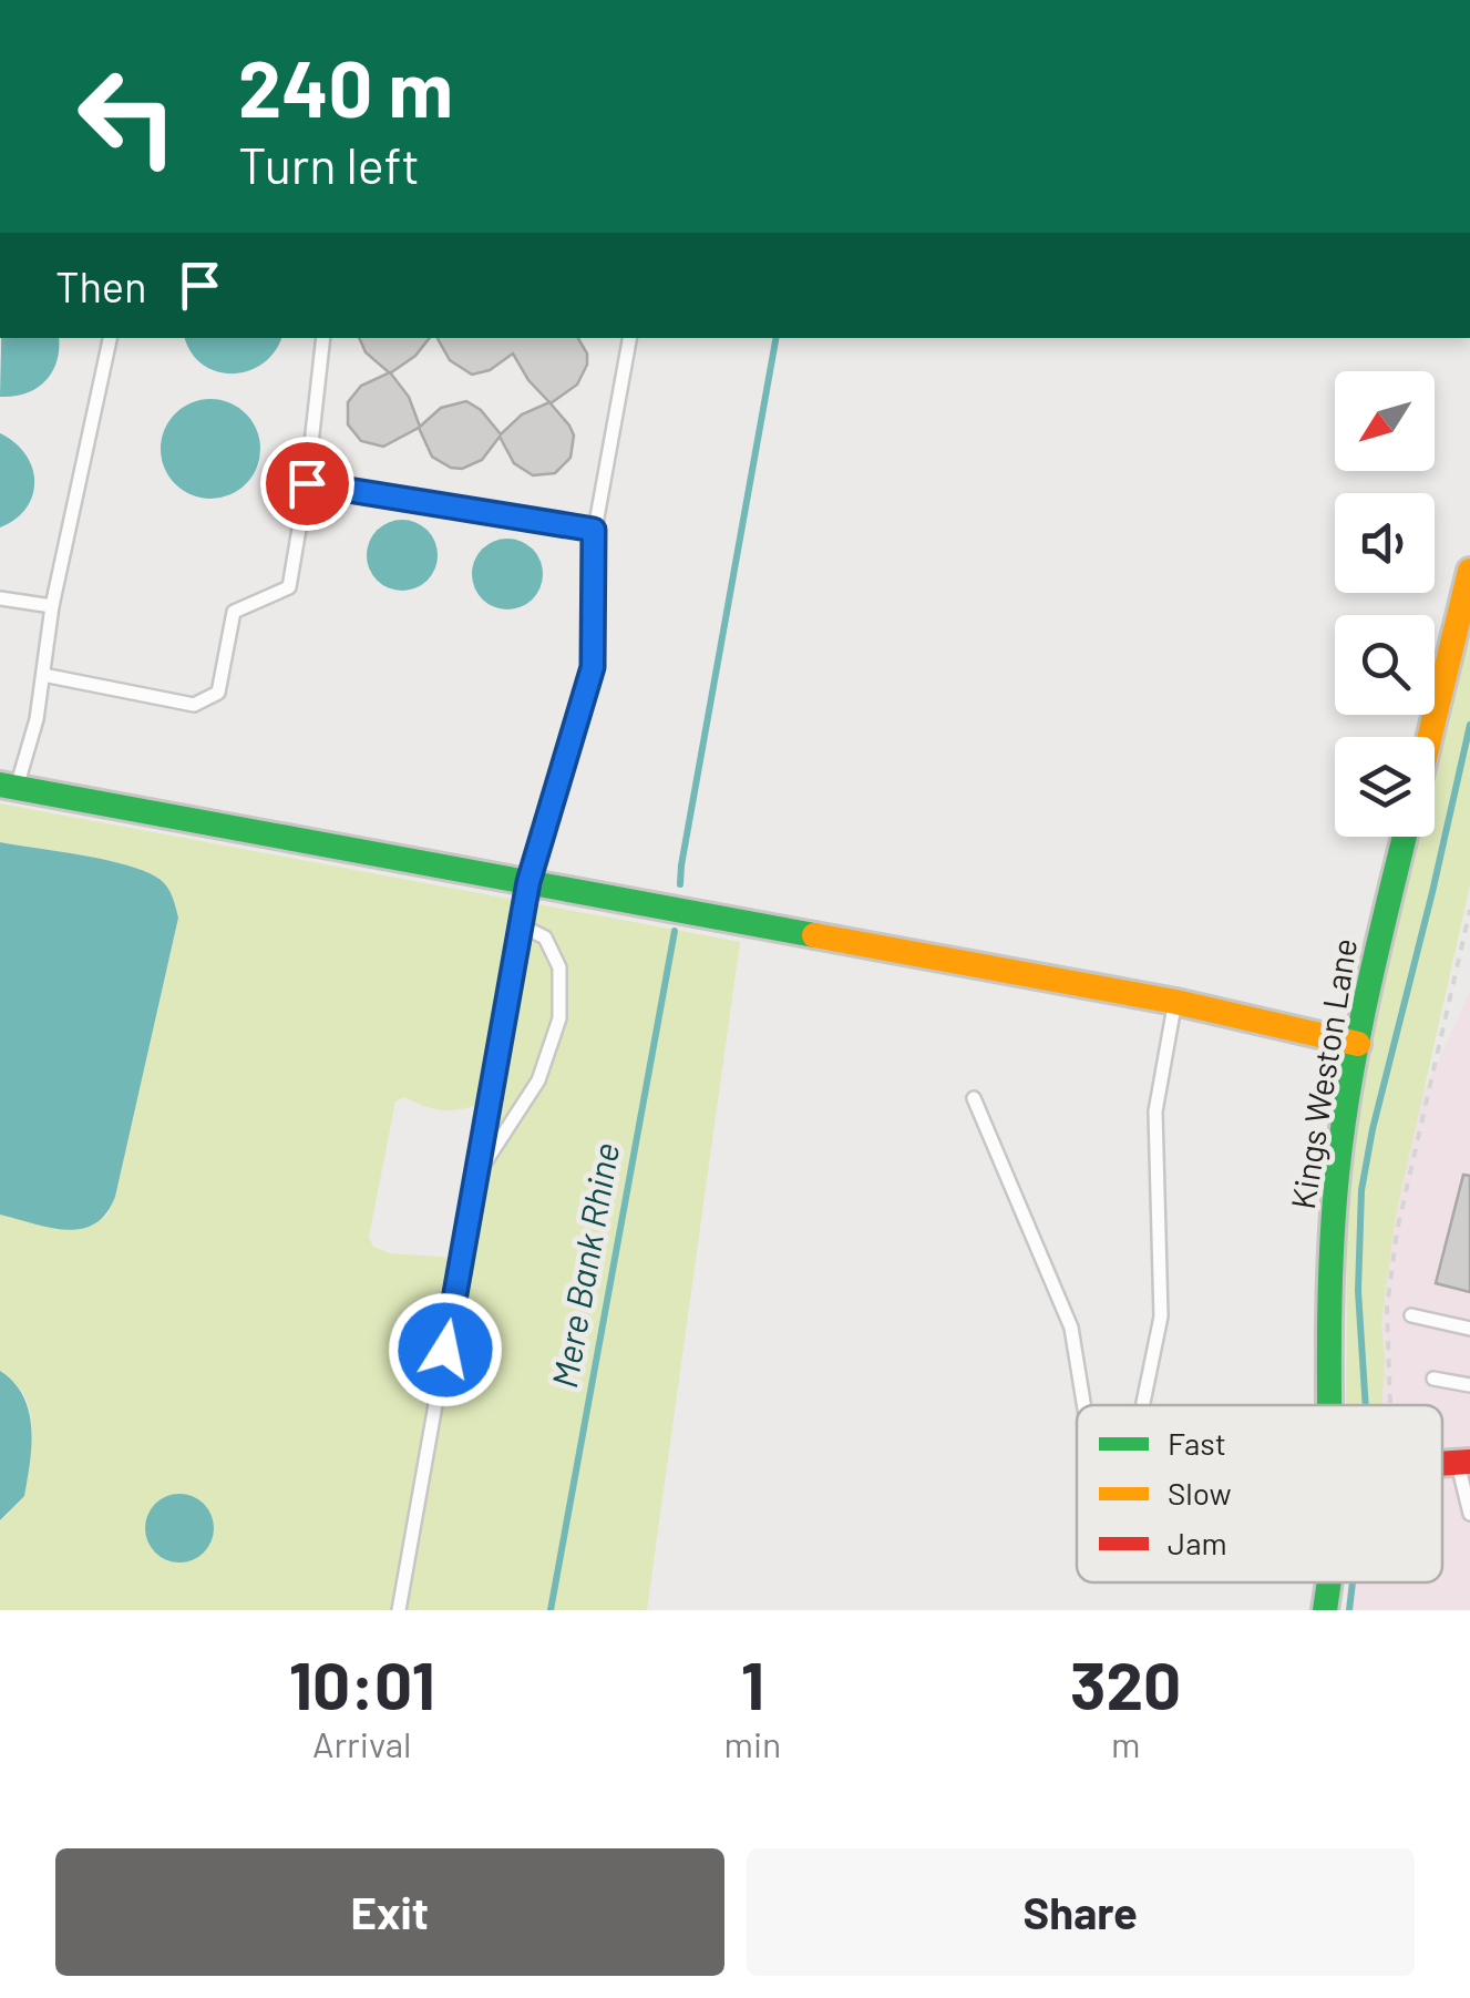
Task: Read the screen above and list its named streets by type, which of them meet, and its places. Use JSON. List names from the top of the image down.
{
  "streets": {
    "street": ["Kings Weston Lane"]
  },
  "water": ["Mere Bank Rhine"],
  "legend": ["Fast", "Slow", "Jam"],
  "north": "bottom left",
  "page": {
    "turn": ["240 m", "Turn left"],
    "then": "Then",
    "eta": [
      "10:01",
      "Arrival",
      "1",
      "min",
      "320",
      "m"
    ],
    "buttons": ["Exit", "Share"]
  }
}
